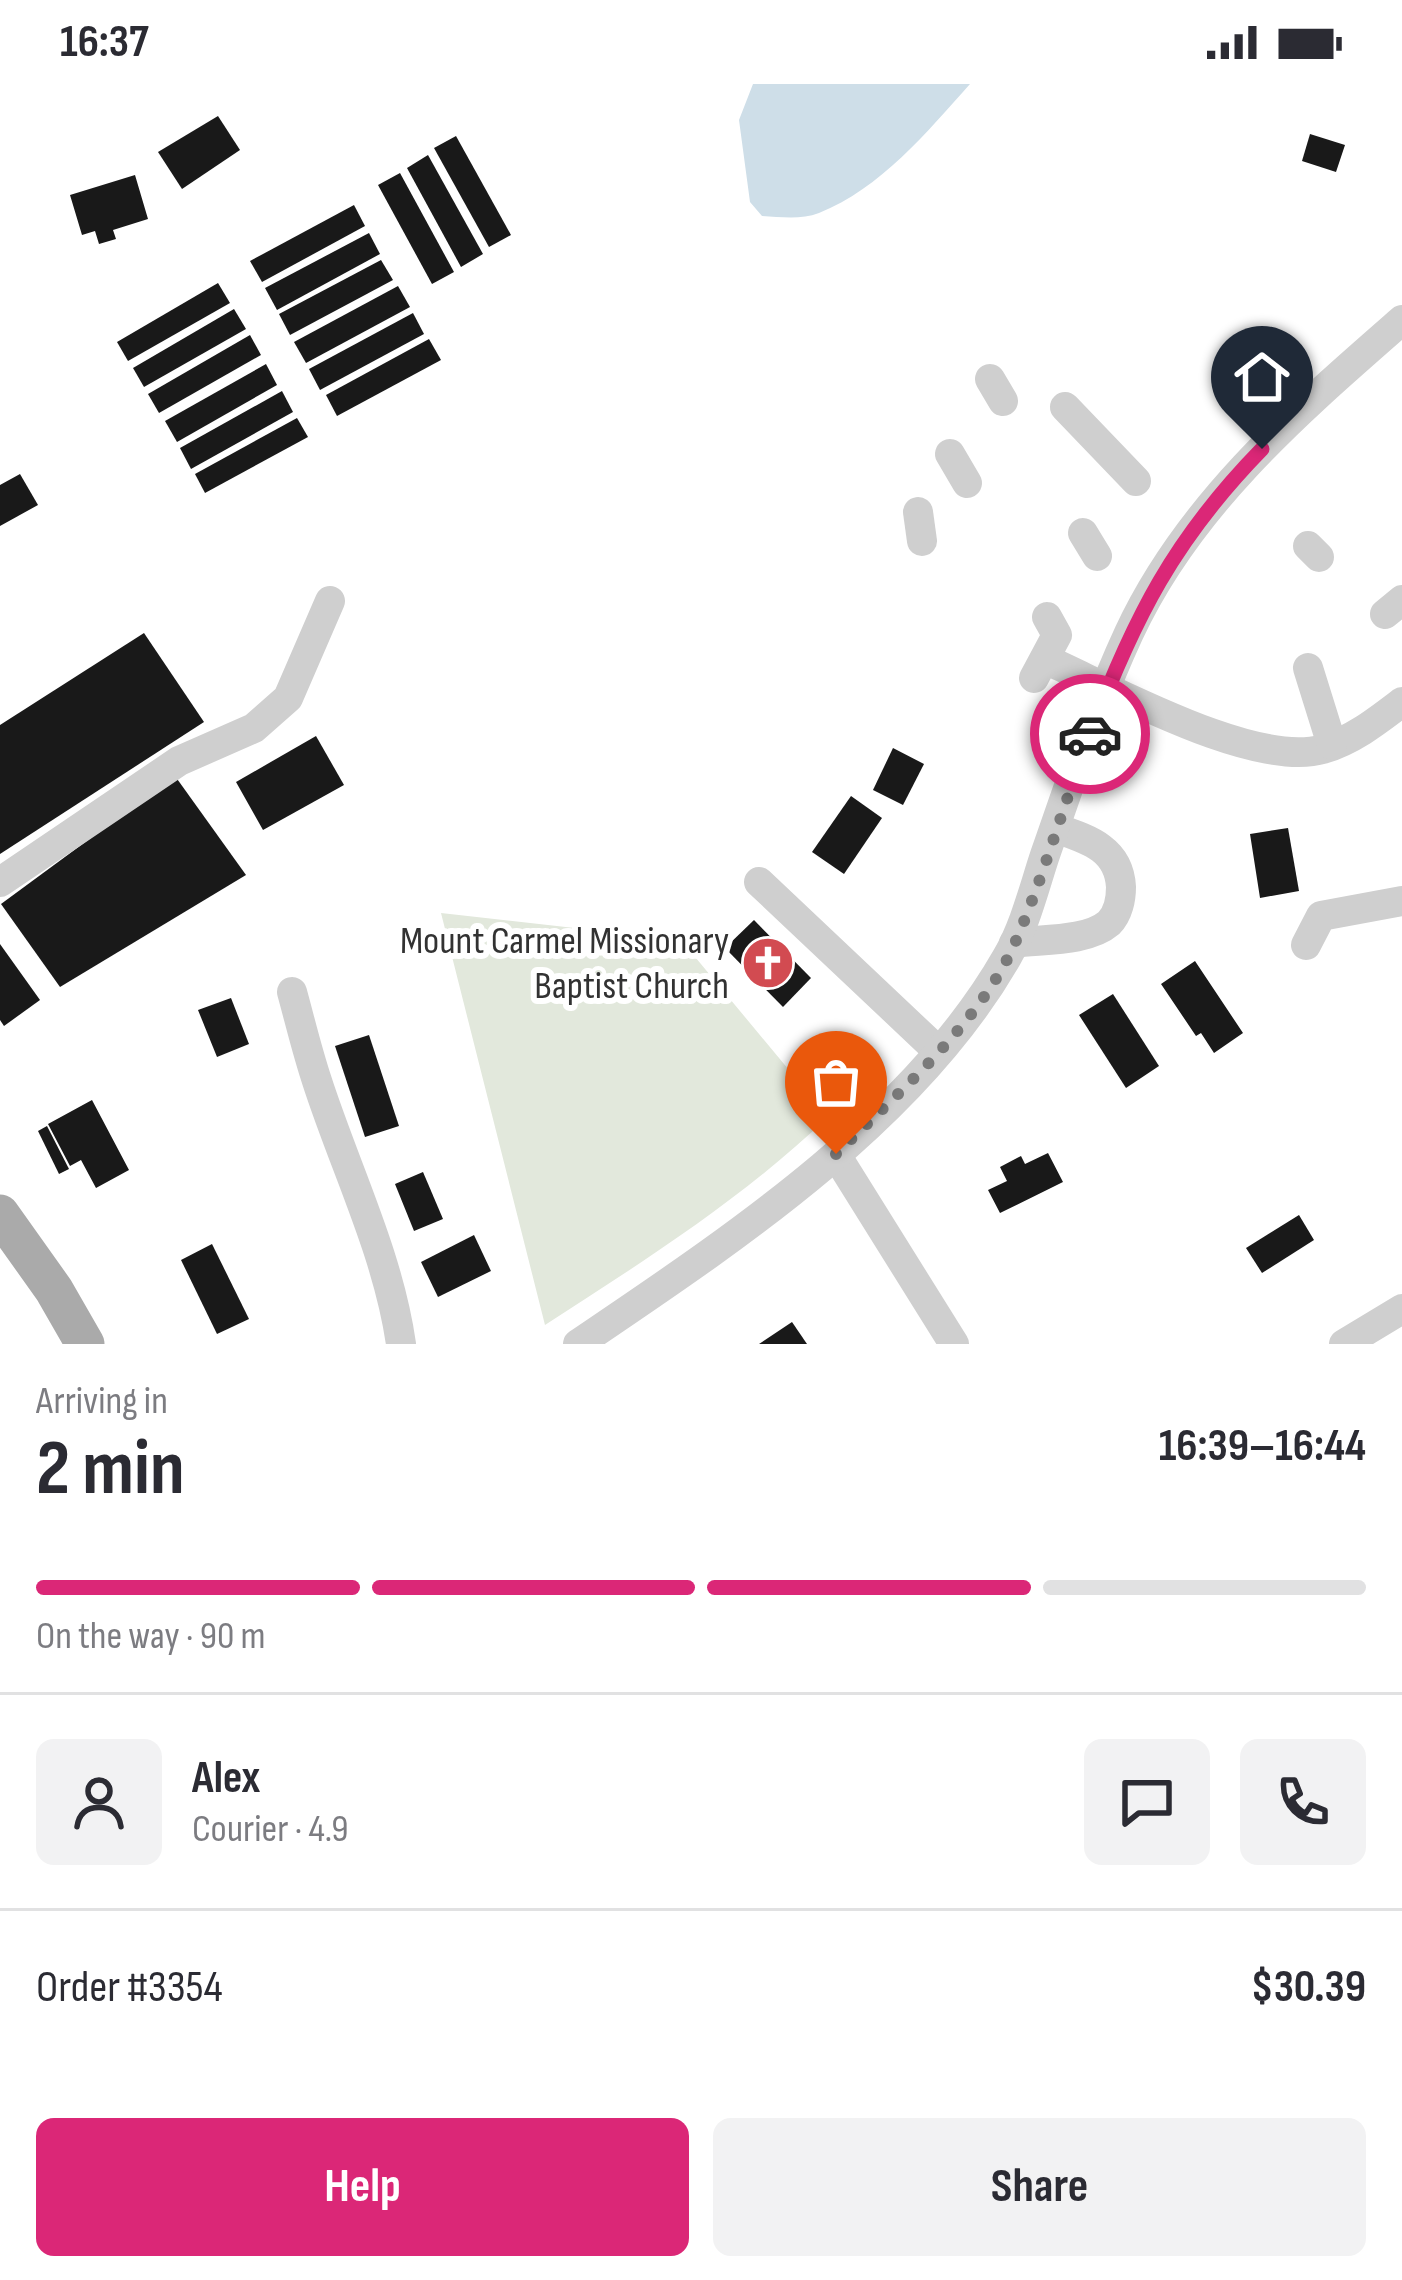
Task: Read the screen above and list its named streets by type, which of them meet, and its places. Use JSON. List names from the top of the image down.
{
  "places": {
    "church": ["Mount Carmel Missionary Baptist Church"]
  },
  "page": {
    "status": "16:37",
    "heading": ["2 min", "Arriving in", "16:39–16:44"],
    "panel": [
      "Alex",
      "Courier · 4.9",
      "Order #3354",
      "$30.39"
    ],
    "bar": "On the way · 90 m",
    "buttons": ["Help", "Share"]
  }
}
